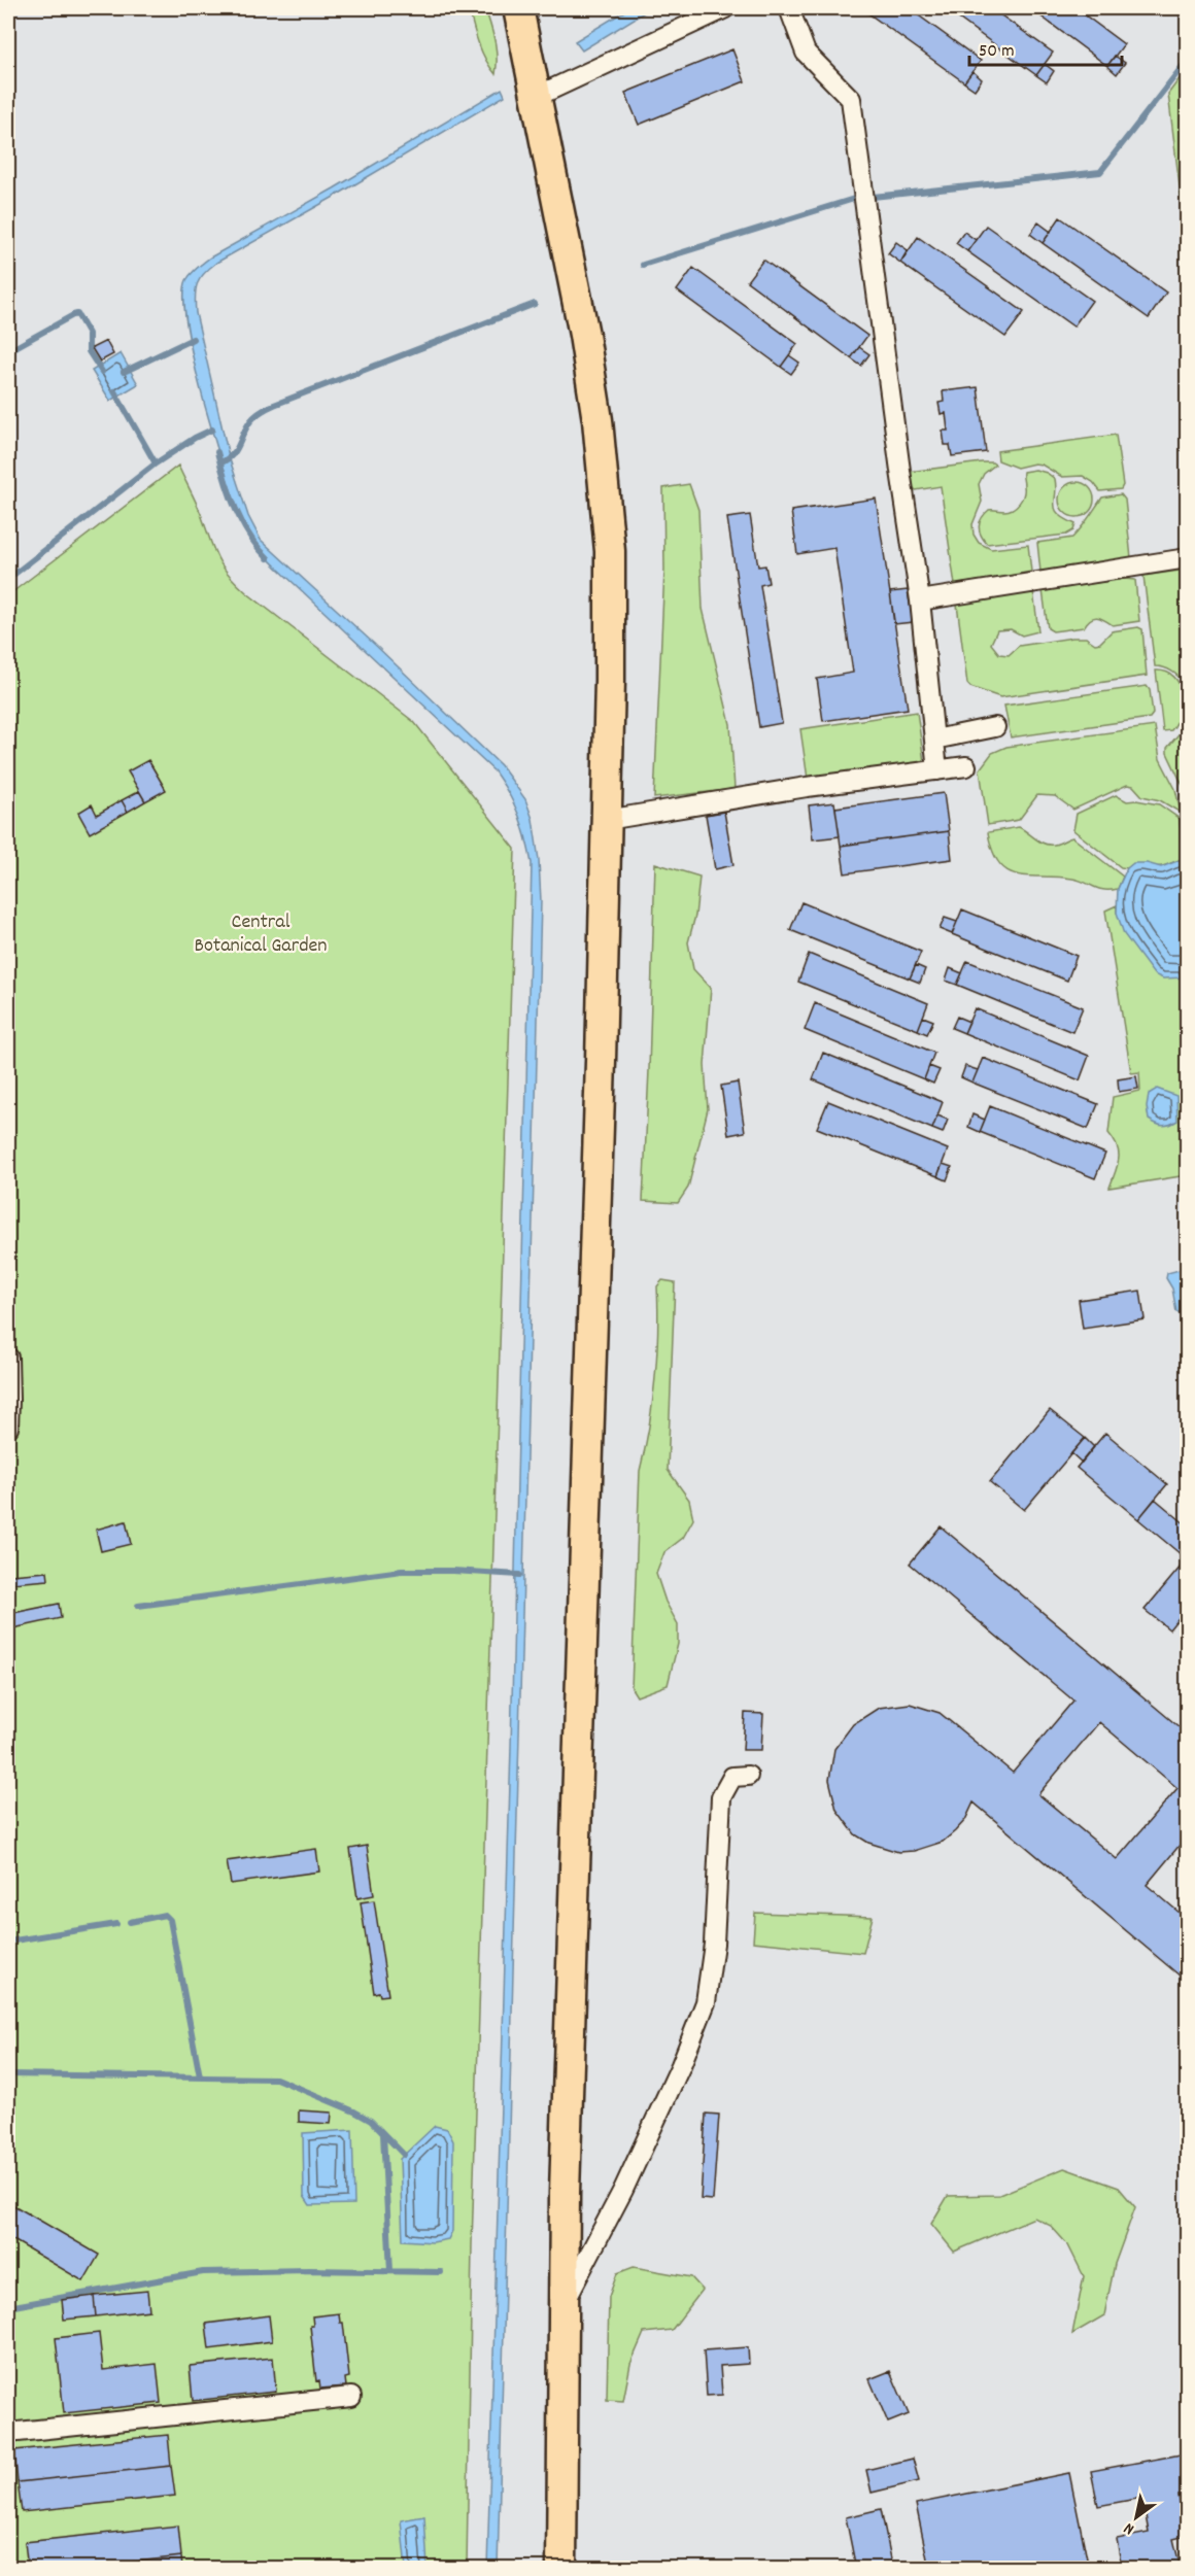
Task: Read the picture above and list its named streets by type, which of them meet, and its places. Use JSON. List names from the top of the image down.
{
  "parks": ["Central Botanical Garden"],
  "scale_bar": "50 m",
  "north": "bottom left"
}
